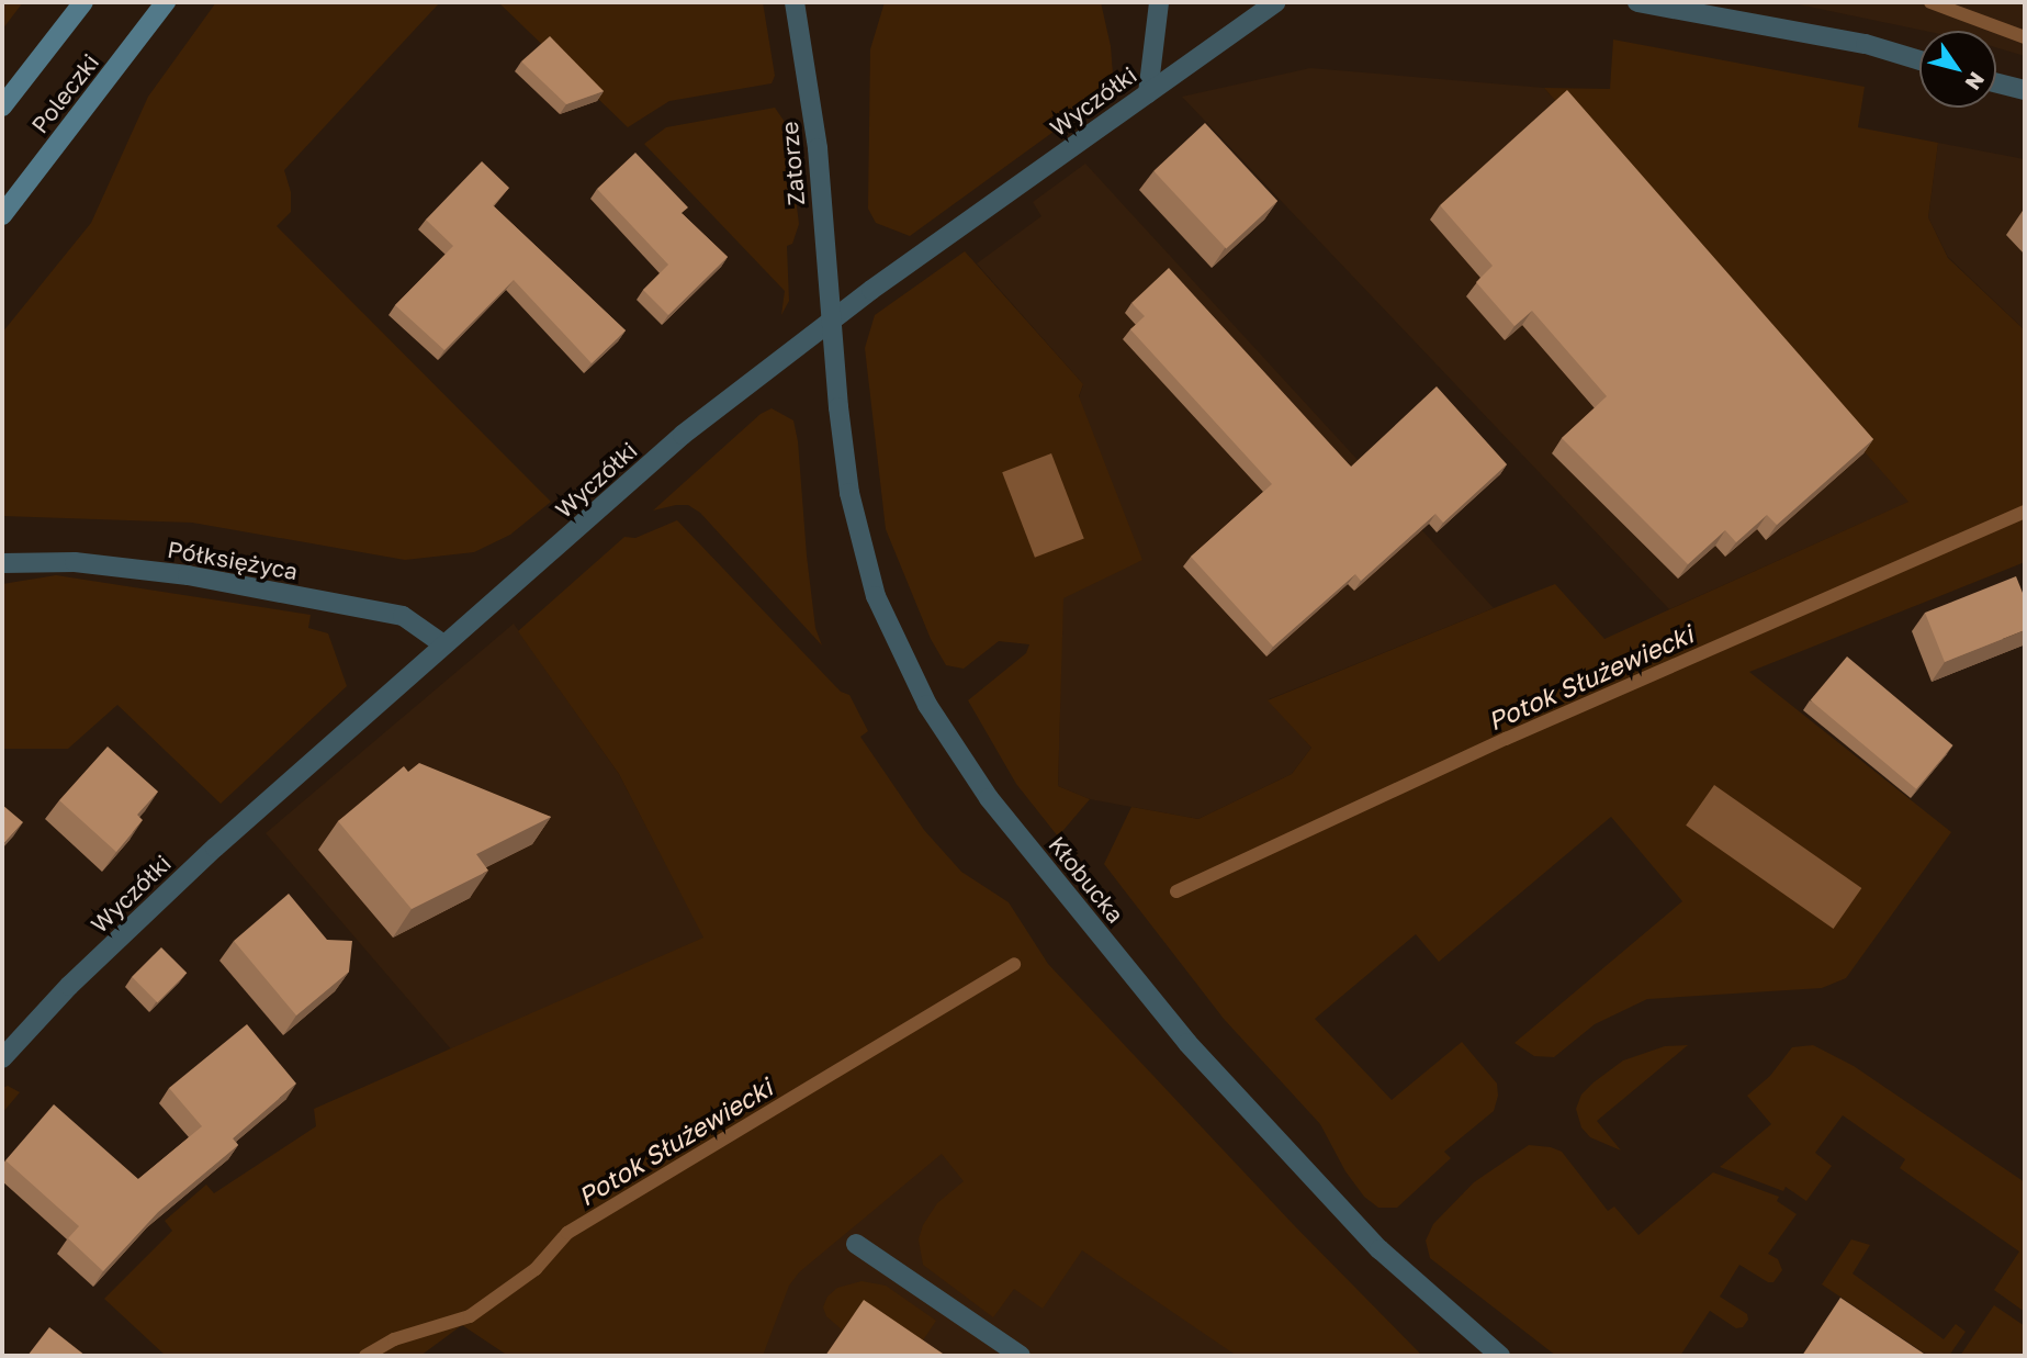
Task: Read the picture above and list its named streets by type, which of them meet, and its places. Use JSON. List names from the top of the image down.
{
  "streets": {
    "main road": ["Poleczki"],
    "street": [
      "Wyczółki",
      "Zatorze",
      "Półksiężyca",
      "Kłobucka"
    ]
  },
  "crossings": [
    ["Wyczółki", "Zatorze"],
    ["Wyczółki", "Półksiężyca"],
    ["Wyczółki", "Kłobucka"],
    ["Zatorze", "Kłobucka"]
  ],
  "water": ["Potok Służewiecki"],
  "north": "bottom right"
}
